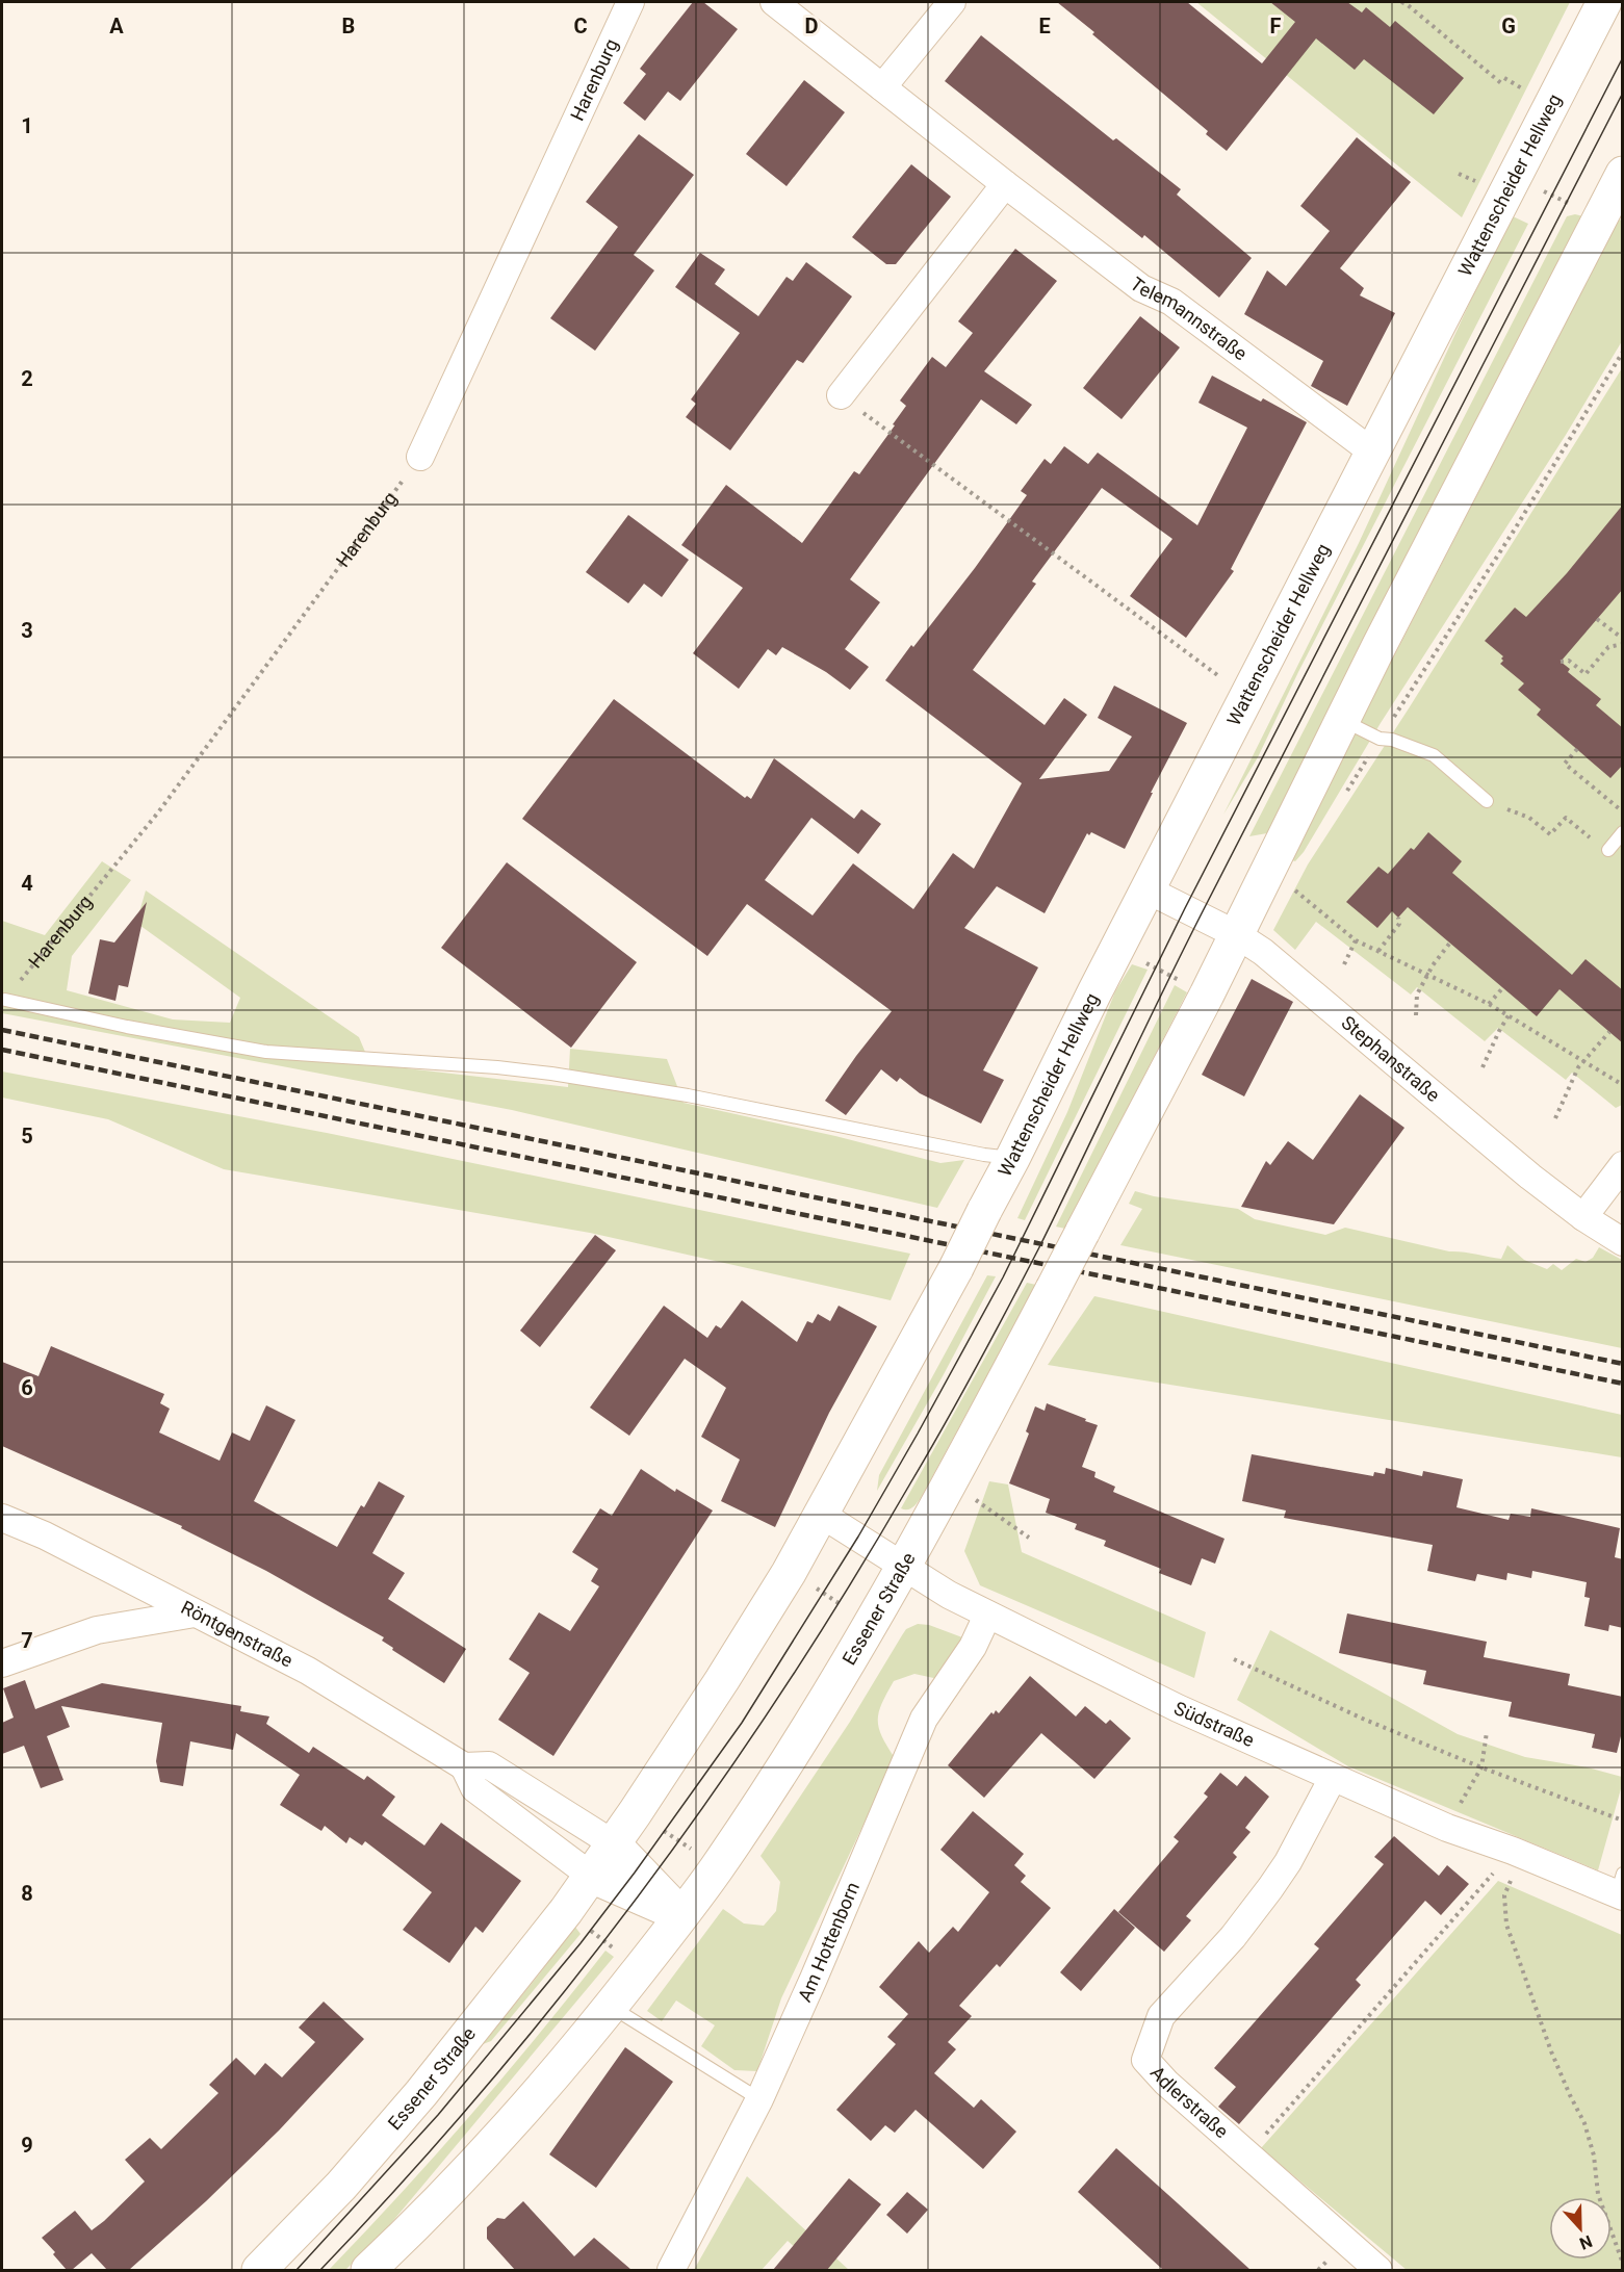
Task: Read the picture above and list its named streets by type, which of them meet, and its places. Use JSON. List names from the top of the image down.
{
  "streets": {
    "main road": ["Wattenscheider Hellweg", "Essener Straße"],
    "street": [
      "Harenburg",
      "Telemannstraße",
      "Stephanstraße",
      "Röntgenstraße",
      "Südstraße",
      "Am Hottenborn",
      "Adlerstraße"
    ]
  },
  "crossings": [
    ["Wattenscheider Hellweg", "Telemannstraße"],
    ["Wattenscheider Hellweg", "Stephanstraße"],
    ["Wattenscheider Hellweg", "Essener Straße"],
    ["Essener Straße", "Röntgenstraße"],
    ["Essener Straße", "Südstraße"],
    ["Südstraße", "Am Hottenborn"],
    ["Südstraße", "Adlerstraße"]
  ],
  "north": "bottom",
  "grid": {
    "columns": [
      "A",
      "B",
      "C",
      "D",
      "E",
      "F",
      "G"
    ],
    "rows": [
      "1",
      "2",
      "3",
      "4",
      "5",
      "6",
      "7",
      "8",
      "9"
    ]
  }
}
